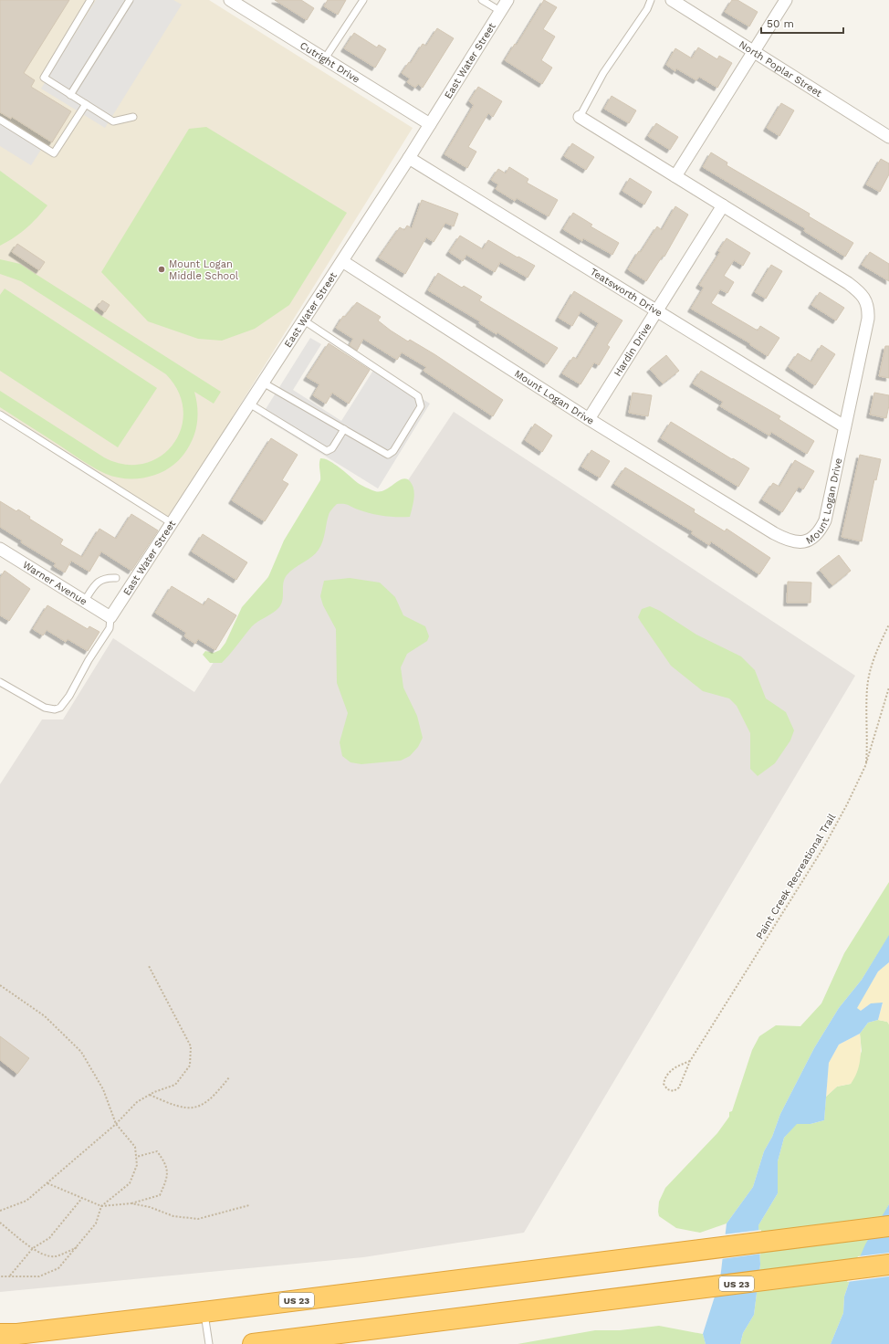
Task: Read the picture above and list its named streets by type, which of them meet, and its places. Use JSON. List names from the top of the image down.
{
  "streets": {
    "highway": ["US 23"],
    "street": [
      "East Water Street",
      "Cutright Drive",
      "North Poplar Street",
      "Teatsworth Drive",
      "Hardin Drive",
      "Mount Logan Drive",
      "Warner Avenue"
    ],
    "path": ["Paint Creek Recreational Trail"]
  },
  "crossings": [
    ["East Water Street", "Cutright Drive"],
    ["East Water Street", "Teatsworth Drive"],
    ["East Water Street", "Mount Logan Drive"],
    ["East Water Street", "Warner Avenue"],
    ["Teatsworth Drive", "Hardin Drive"],
    ["Teatsworth Drive", "Mount Logan Drive"],
    ["Hardin Drive", "Mount Logan Drive"]
  ],
  "places": ["Mount Logan Middle School"],
  "scale_bar": "50 m"
}
